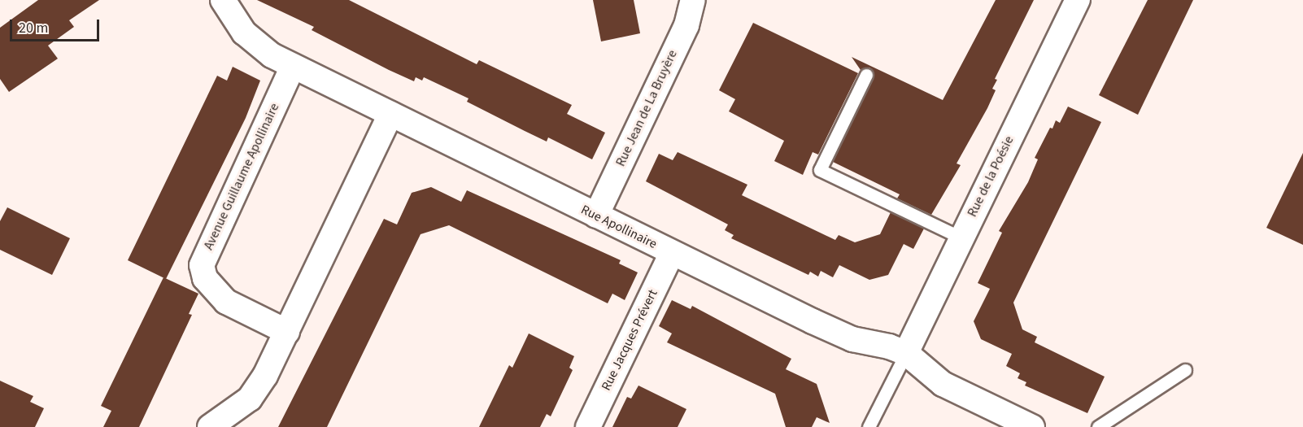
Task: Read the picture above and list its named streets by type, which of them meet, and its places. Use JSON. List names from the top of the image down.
{
  "streets": {
    "street": [
      "Rue Jean de La Bruyère",
      "Avenue Guillaume Apollinaire",
      "Rue de la Poésie",
      "Rue Apollinaire",
      "Rue Jacques Prévert"
    ]
  },
  "crossings": [
    ["Rue Jean de La Bruyère", "Rue Apollinaire"],
    ["Avenue Guillaume Apollinaire", "Rue Apollinaire"],
    ["Rue de la Poésie", "Rue Apollinaire"],
    ["Rue Apollinaire", "Rue Jacques Prévert"]
  ],
  "scale_bar": "20 m"
}
